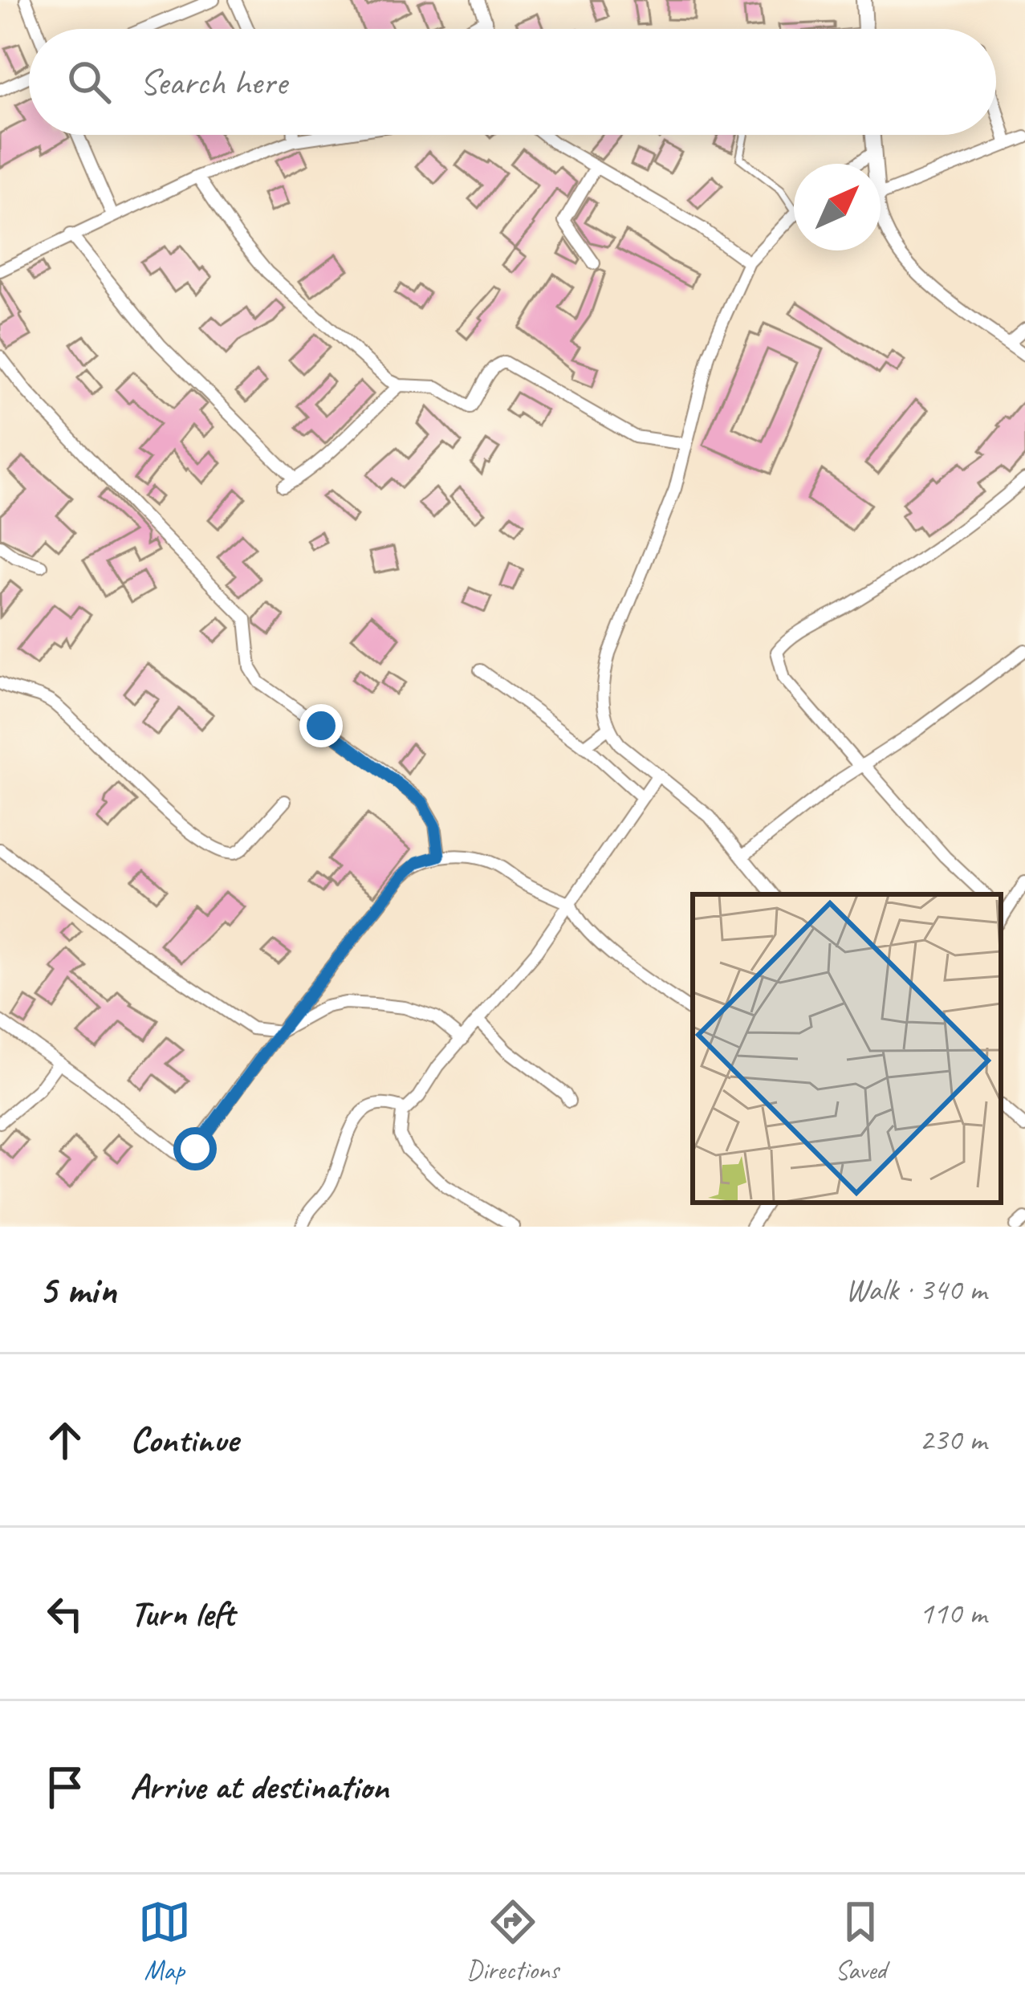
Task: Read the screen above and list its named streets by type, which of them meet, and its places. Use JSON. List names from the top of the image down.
{
  "north": "top right",
  "page": {
    "search": "Search here",
    "heading": ["5 min", "Walk · 340 m"],
    "list": [
      ["Continue", "230 m"],
      ["Turn left", "110 m"],
      "Arrive at destination"
    ],
    "nav": ["Map", "Directions", "Saved"]
  }
}
